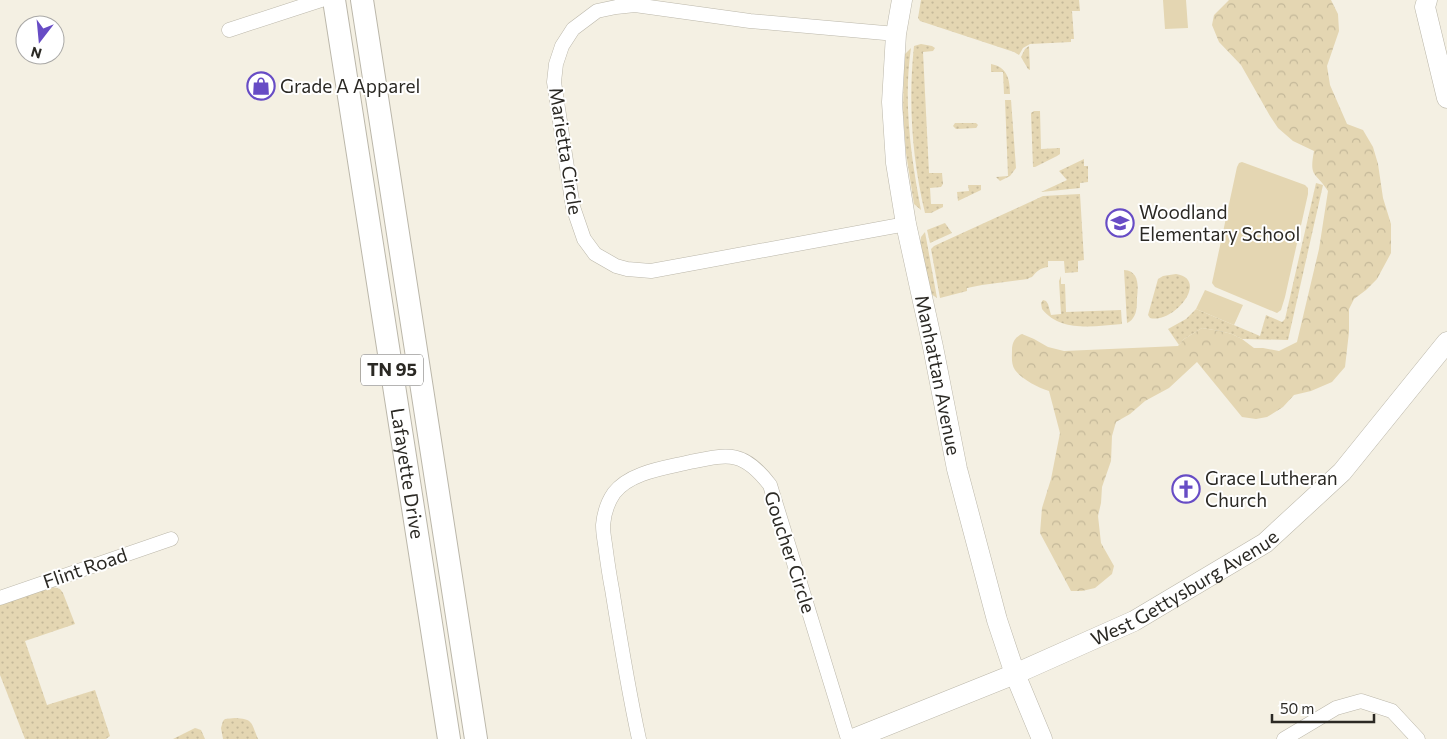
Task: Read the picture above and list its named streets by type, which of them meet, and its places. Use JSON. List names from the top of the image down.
{
  "streets": {
    "main road": ["TN 95", "Lafayette Drive"],
    "street": [
      "Marietta Circle",
      "Manhattan Avenue",
      "Goucher Circle",
      "Flint Road",
      "West Gettysburg Avenue"
    ]
  },
  "crossings": [
    ["Marietta Circle", "Manhattan Avenue"],
    ["Manhattan Avenue", "West Gettysburg Avenue"]
  ],
  "places": {
    "shop": ["Grade A Apparel"],
    "school or university": ["Woodland Elementary School"],
    "church": ["Grace Lutheran Church"]
  },
  "scale_bar": "50 m",
  "north": "bottom"
}
